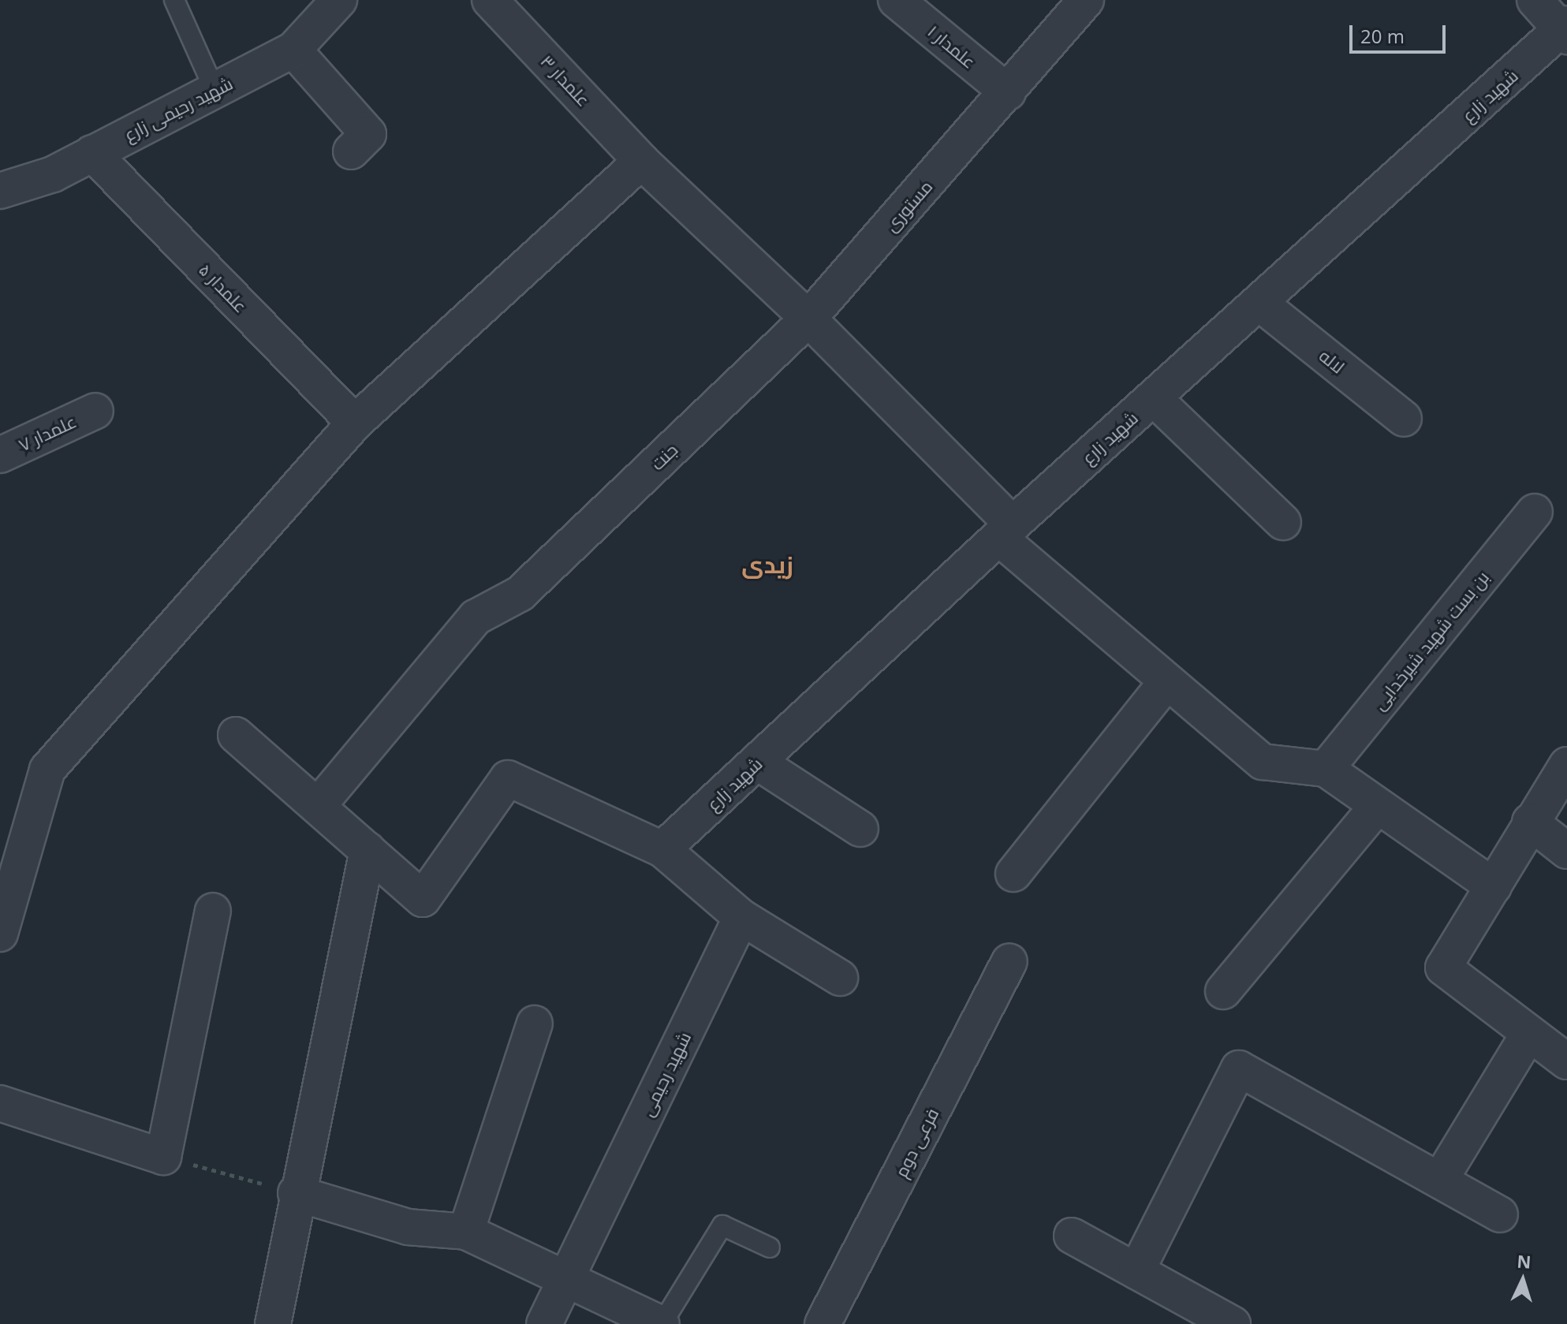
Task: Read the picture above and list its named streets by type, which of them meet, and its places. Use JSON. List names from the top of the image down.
{
  "streets": {
    "street": [
      "علمدار ۱",
      "علمدار ۳",
      "شهید زارع",
      "شهید رحیمی زارع",
      "مستوری",
      "علمدار ۵",
      "لاله",
      "علمدار ۷",
      "جنت",
      "بن بست شهید شیرخدایی",
      "شهید رحیمی",
      "فرعی دوم"
    ]
  },
  "crossings": [
    ["علمدار ۱", "مستوری"],
    ["علمدار ۳", "شهید زارع"],
    ["علمدار ۳", "مستوری"],
    ["علمدار ۳", "جنت"],
    ["علمدار ۳", "بن بست شهید شیرخدایی"],
    ["شهید زارع", "لاله"],
    ["شهید رحیمی زارع", "علمدار ۵"],
    ["مستوری", "جنت"]
  ],
  "districts": ["زیدی"],
  "scale_bar": "20 m",
  "north": "top"
}
